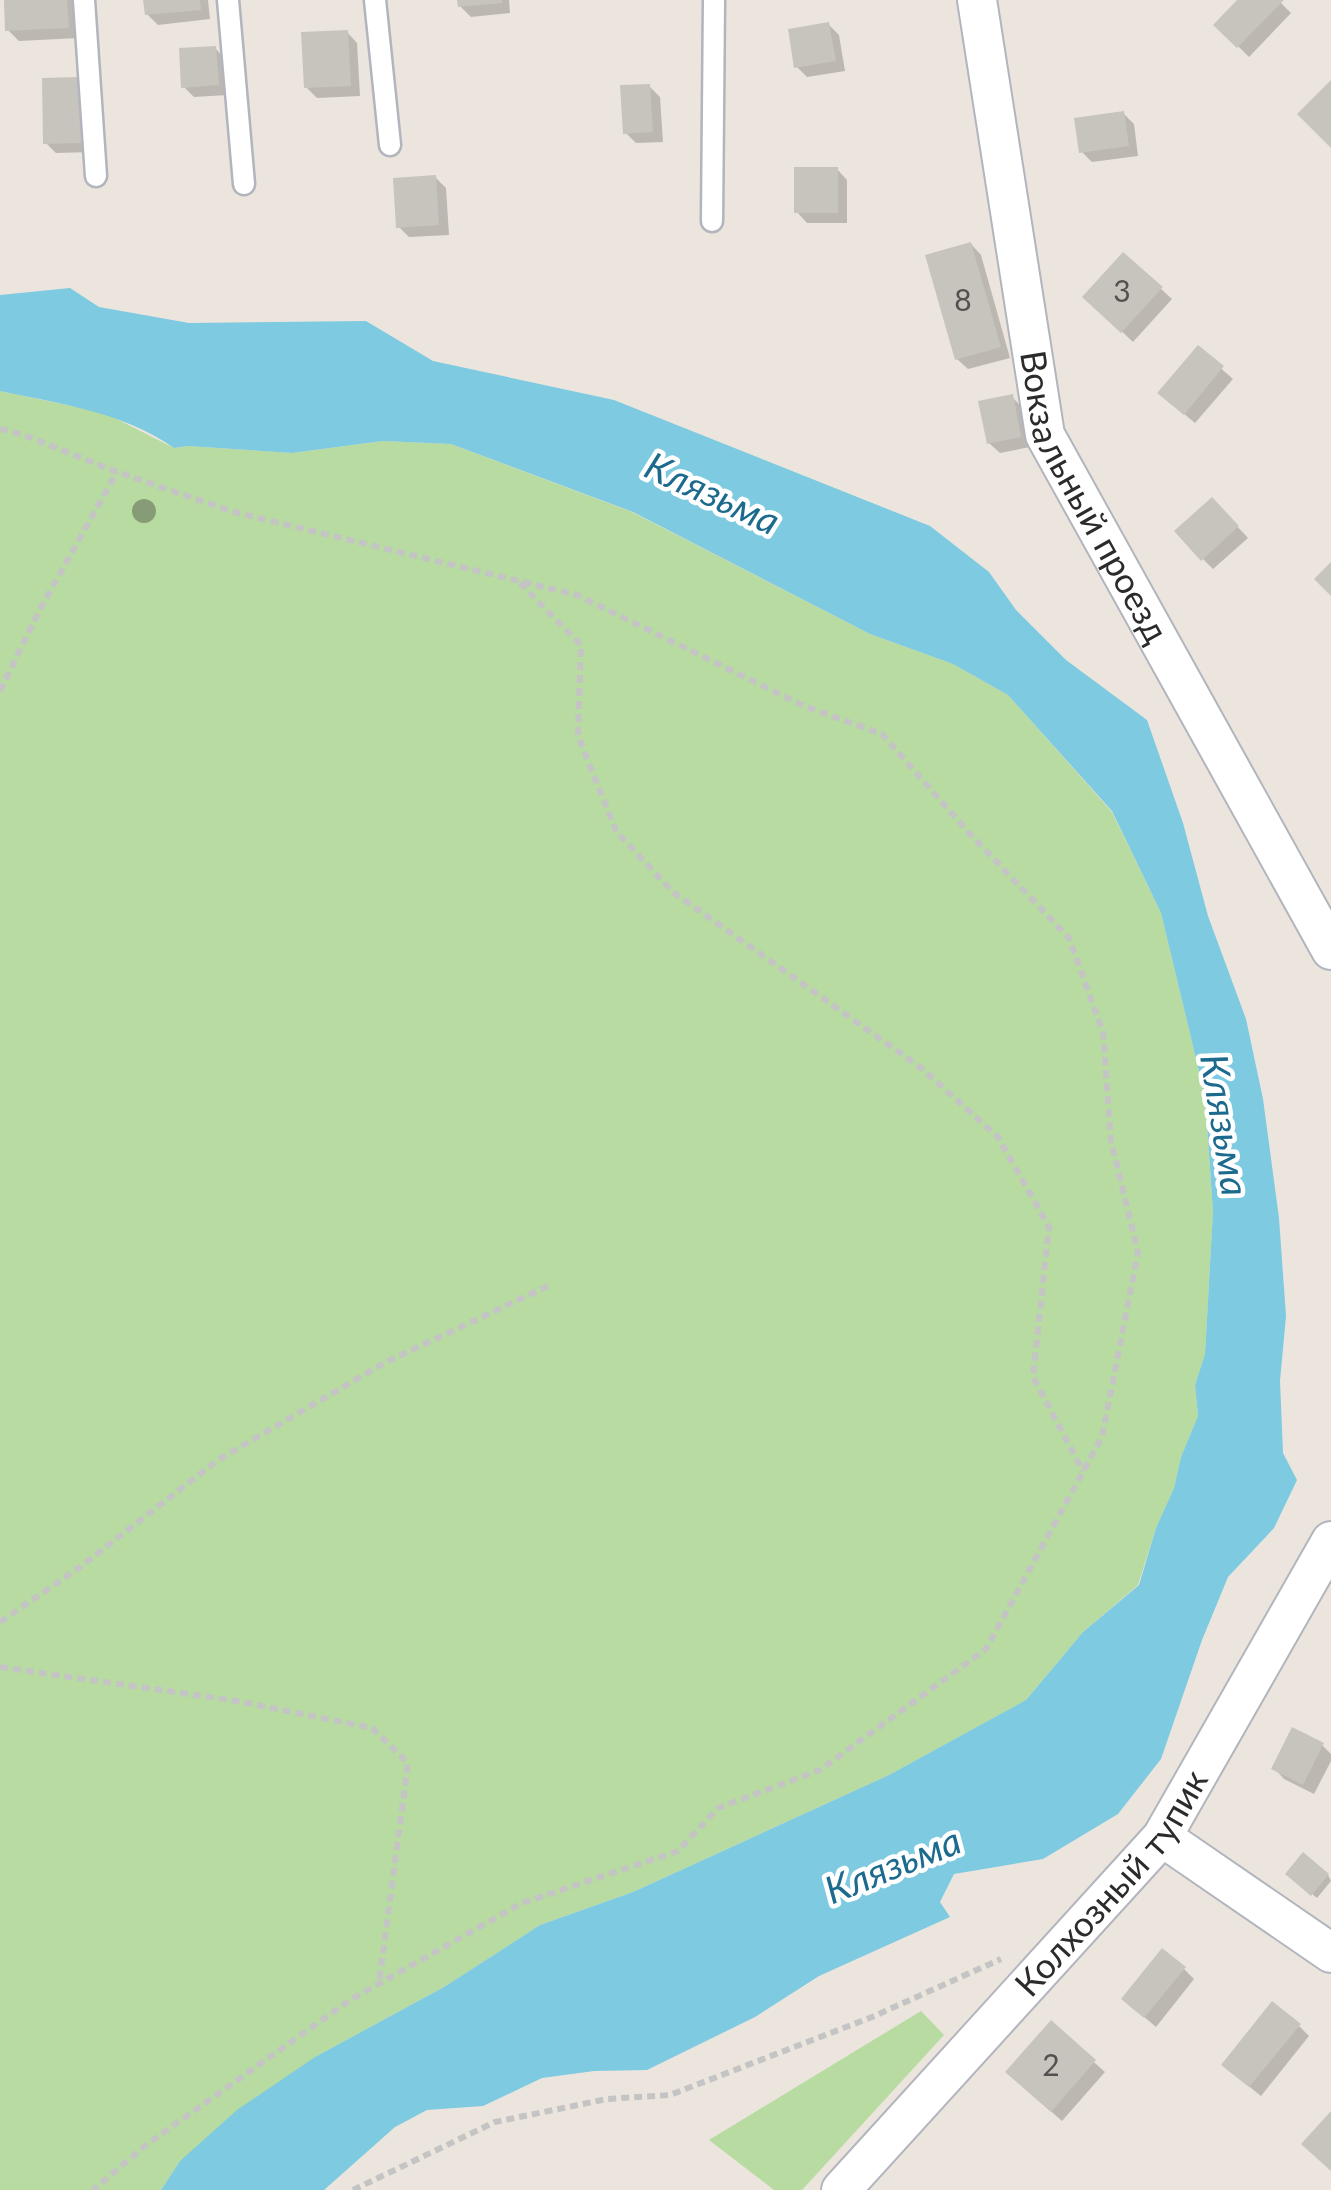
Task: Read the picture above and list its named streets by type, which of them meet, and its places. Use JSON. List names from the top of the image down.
{
  "streets": {
    "street": ["Вокзальный проезд", "Колхозный тупик"]
  },
  "water": ["Клязьма"],
  "house_numbers": ["3", "8", "2"]
}
